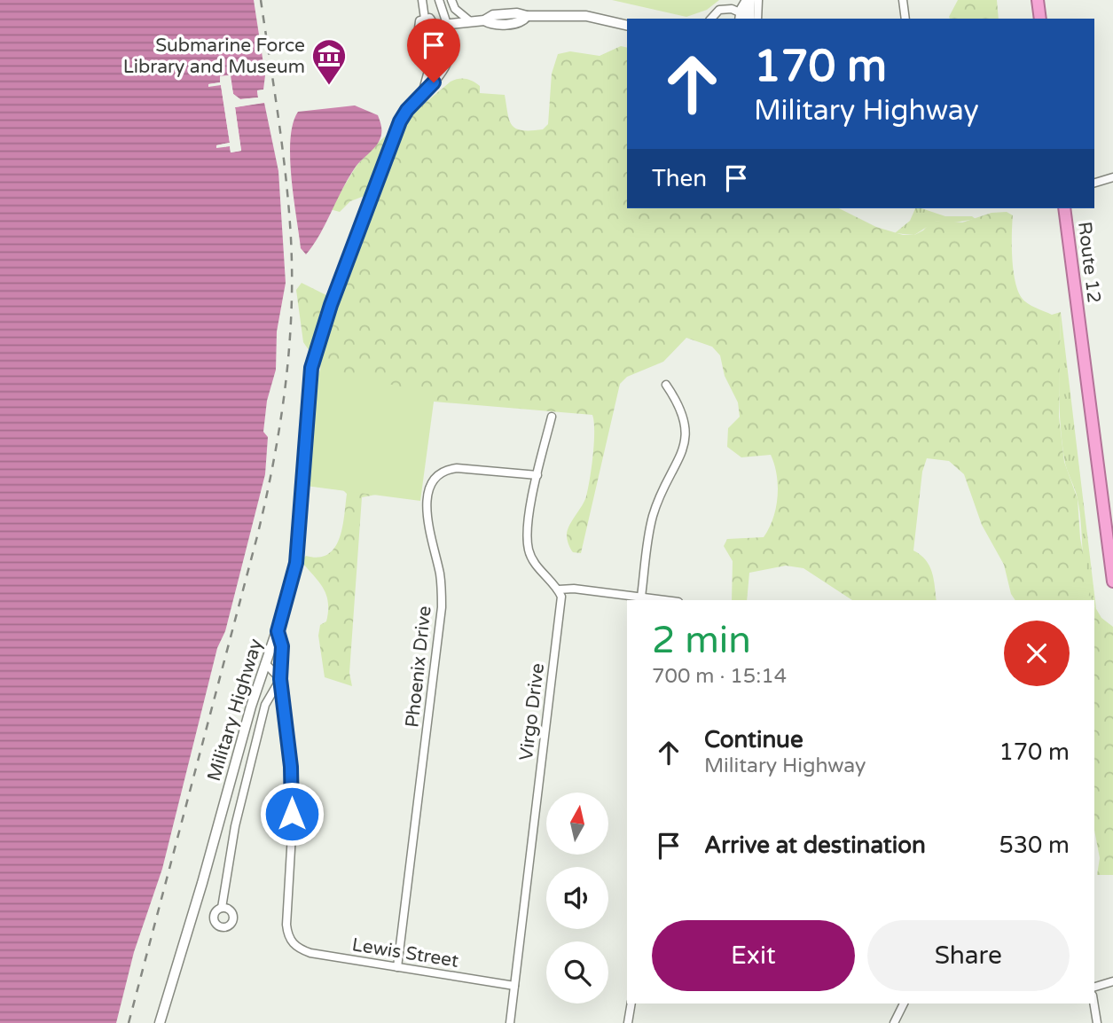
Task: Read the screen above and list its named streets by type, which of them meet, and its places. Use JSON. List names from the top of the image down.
{
  "streets": {
    "highway": ["Route 12"],
    "street": [
      "Phoenix Drive",
      "Military Highway",
      "Virgo Drive",
      "Lewis Street"
    ]
  },
  "crossings": [
    ["Phoenix Drive", "Lewis Street"],
    ["Virgo Drive", "Lewis Street"]
  ],
  "places": {
    "museum": ["Submarine Force Library and Museum"]
  },
  "north": "top",
  "page": {
    "turn": ["170 m", "Military Highway"],
    "then": "Then",
    "heading": ["2 min", "700 m · 15:14"],
    "list": [
      {
        "name": "Continue",
        "note": "Military Highway",
        "value": "170 m"
      },
      {
        "name": "Arrive at destination",
        "value": "530 m"
      }
    ],
    "buttons": ["Exit", "Share"]
  }
}
